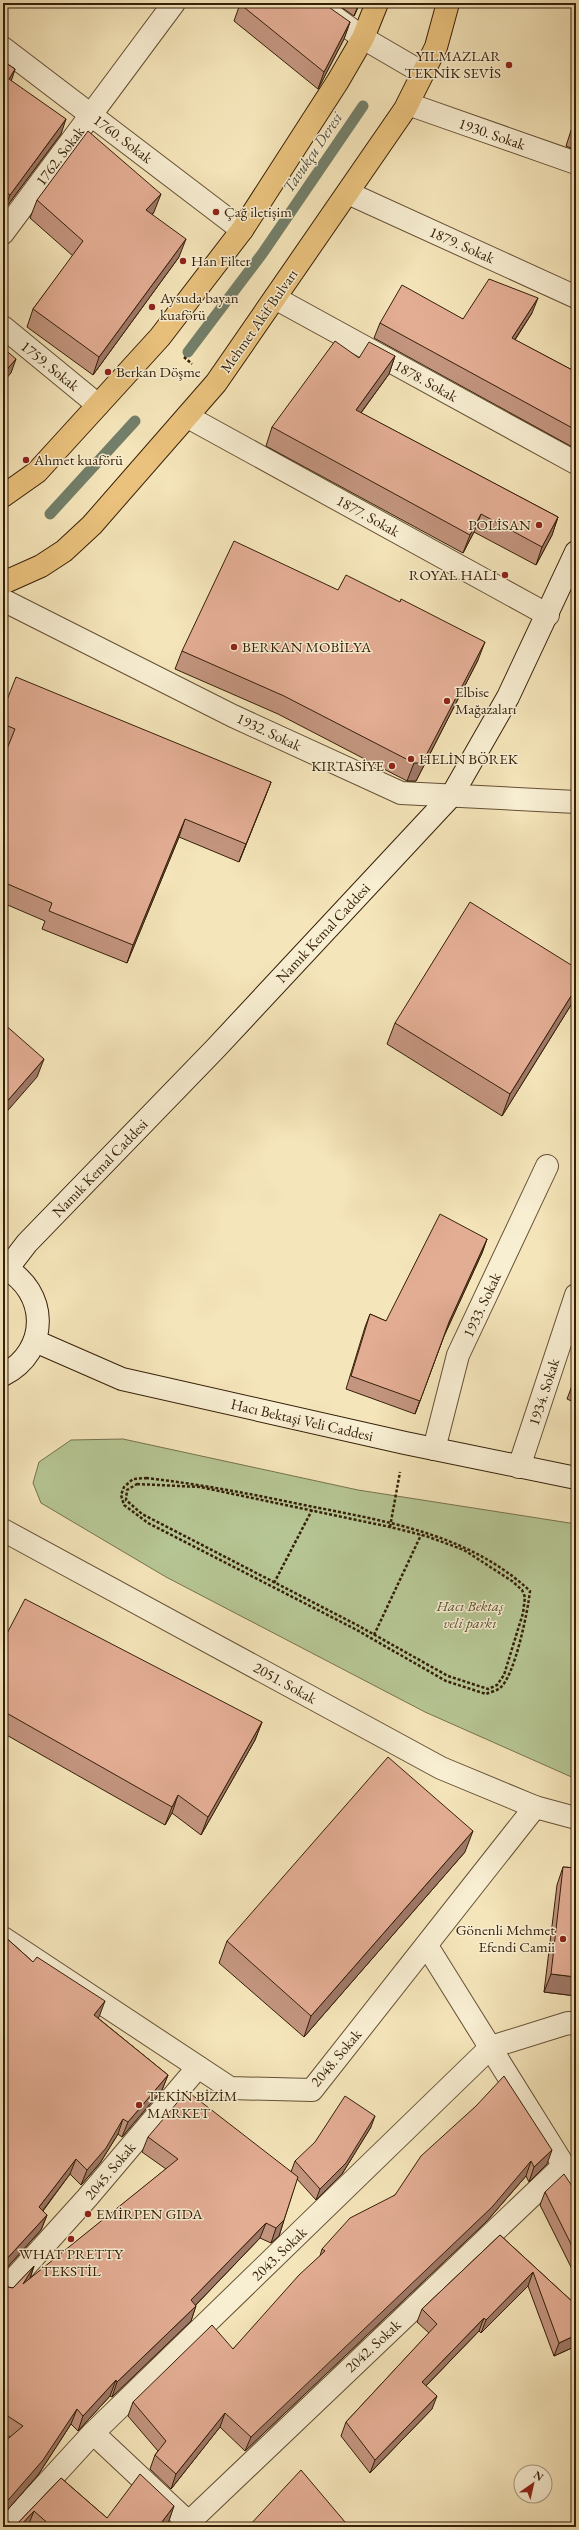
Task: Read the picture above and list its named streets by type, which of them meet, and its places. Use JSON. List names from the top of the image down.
{
  "streets": {
    "main road": ["Mehmet Akif Bulvarı"],
    "street": [
      "1930. Sokak",
      "1760. Sokak",
      "1762. Sokak",
      "1879. Sokak",
      "1759. Sokak",
      "1878. Sokak",
      "1877. Sokak",
      "1932. Sokak",
      "Namık Kemal Caddesi",
      "1933. Sokak",
      "1934. Sokak",
      "Hacı Bektaşi Veli Caddesi",
      "2051. Sokak",
      "2048. Sokak",
      "2045. Sokak",
      "2043. Sokak",
      "2042. Sokak"
    ]
  },
  "crossings": [
    ["1930. Sokak", "Mehmet Akif Bulvarı"],
    ["1760. Sokak", "1762. Sokak"],
    ["1879. Sokak", "Mehmet Akif Bulvarı"],
    ["Mehmet Akif Bulvarı", "1878. Sokak"],
    ["Mehmet Akif Bulvarı", "1877. Sokak"],
    ["1877. Sokak", "Namık Kemal Caddesi"],
    ["1932. Sokak", "Namık Kemal Caddesi"],
    ["1933. Sokak", "Hacı Bektaşi Veli Caddesi"],
    ["1934. Sokak", "Hacı Bektaşi Veli Caddesi"],
    ["2051. Sokak", "2048. Sokak"],
    ["2048. Sokak", "2045. Sokak"]
  ],
  "water": ["Tavukçu Deresi"],
  "parks": ["Hacı Bektaş veli parkı"],
  "places": [
    "YILMAZLAR TEKNİK SEVİS",
    "Çağ iletişim",
    "Han Filter",
    "Aysuda bayan kuaförü",
    "Berkan Döşme",
    "Ahmet kuaförü",
    "POLİSAN",
    "ROYAL HALI",
    "BERKAN MOBİLYA",
    "Elbise Mağazaları",
    "HELİN BÖREK",
    "KIRTASİYE",
    "Gönenli Mehmet Efendi Camii",
    "TEKİN BİZİM MARKET",
    "EMİRPEN GIDA",
    "WHAT PRETTY TEKSTİL"
  ],
  "north": "top right"
}
